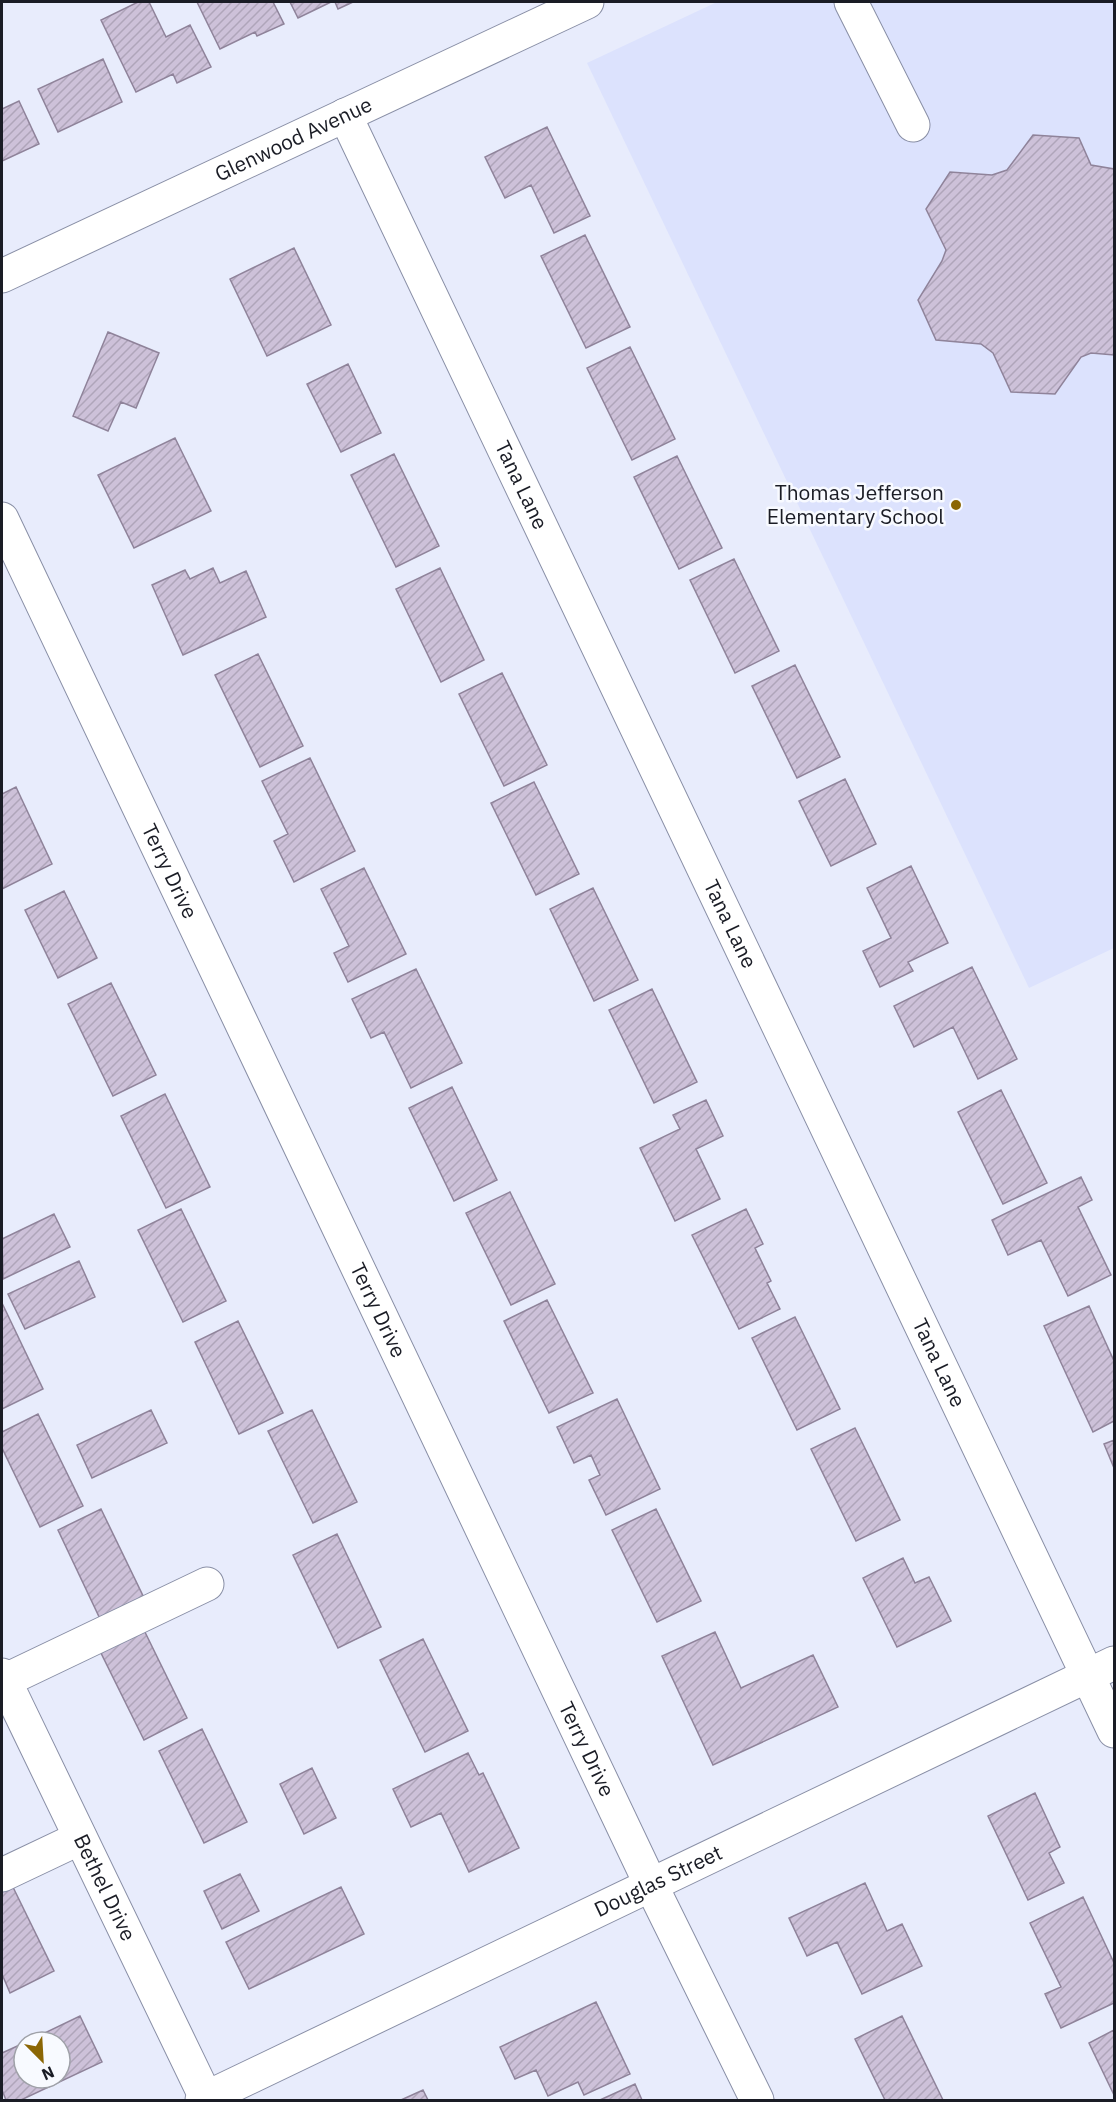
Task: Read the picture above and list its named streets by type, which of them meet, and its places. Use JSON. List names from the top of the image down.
{
  "streets": {
    "street": [
      "Glenwood Avenue",
      "Tana Lane",
      "Terry Drive",
      "Douglas Street",
      "Bethel Drive"
    ]
  },
  "crossings": [
    ["Glenwood Avenue", "Tana Lane"],
    ["Tana Lane", "Douglas Street"],
    ["Terry Drive", "Douglas Street"],
    ["Douglas Street", "Bethel Drive"]
  ],
  "places": ["Thomas Jefferson Elementary School"],
  "north": "bottom right"
}
